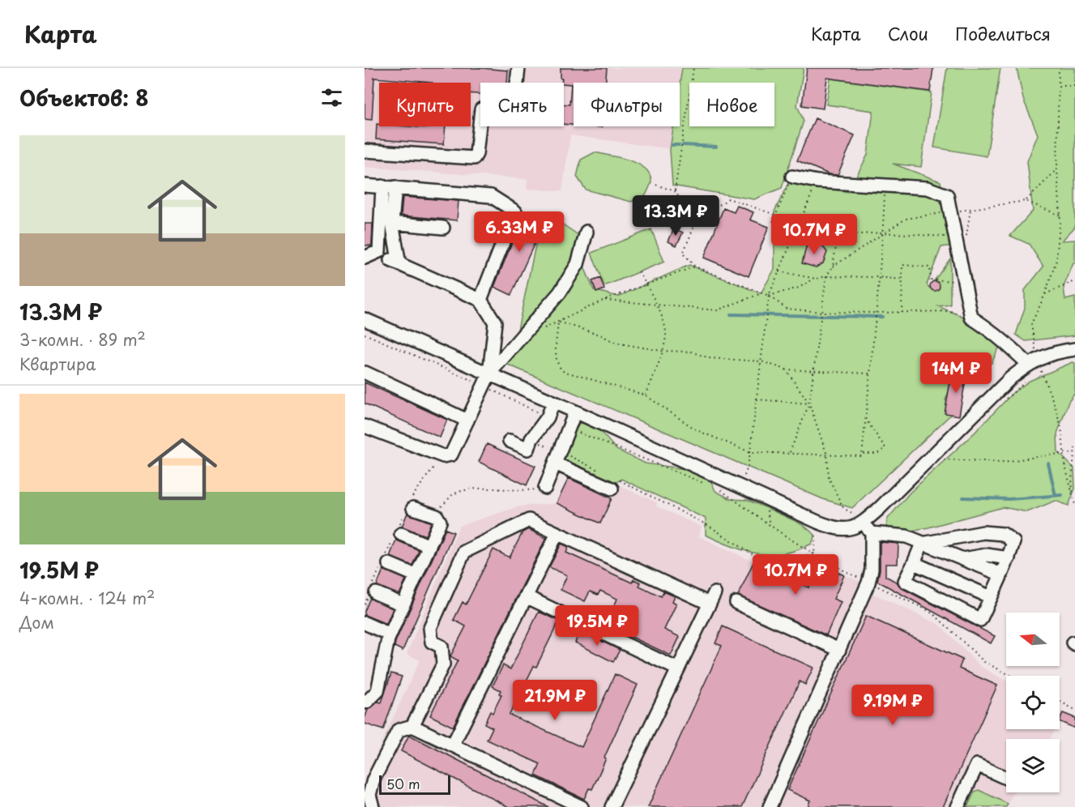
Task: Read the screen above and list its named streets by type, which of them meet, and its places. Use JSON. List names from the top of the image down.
{
  "scale_bar": "50 m",
  "north": "left",
  "page": {
    "header": "Карта",
    "nav": ["Карта", "Слои", "Поделиться"],
    "heading": "Объектов: 8",
    "chip": [
      "Купить",
      "Снять",
      "Фильтры",
      "Новое"
    ],
    "list": [
      {
        "name": "13.3M ₽",
        "note": "3-комн. · 89 m² · Квартира"
      },
      {
        "name": "19.5M ₽",
        "note": "4-комн. · 124 m² · Дом"
      }
    ],
    "price": [
      "13.3M ₽",
      "6.33M ₽",
      "10.7M ₽",
      "14M ₽",
      "10.7M ₽",
      "19.5M ₽",
      "21.9M ₽",
      "9.19M ₽"
    ],
    "scale": "50 m"
  }
}
